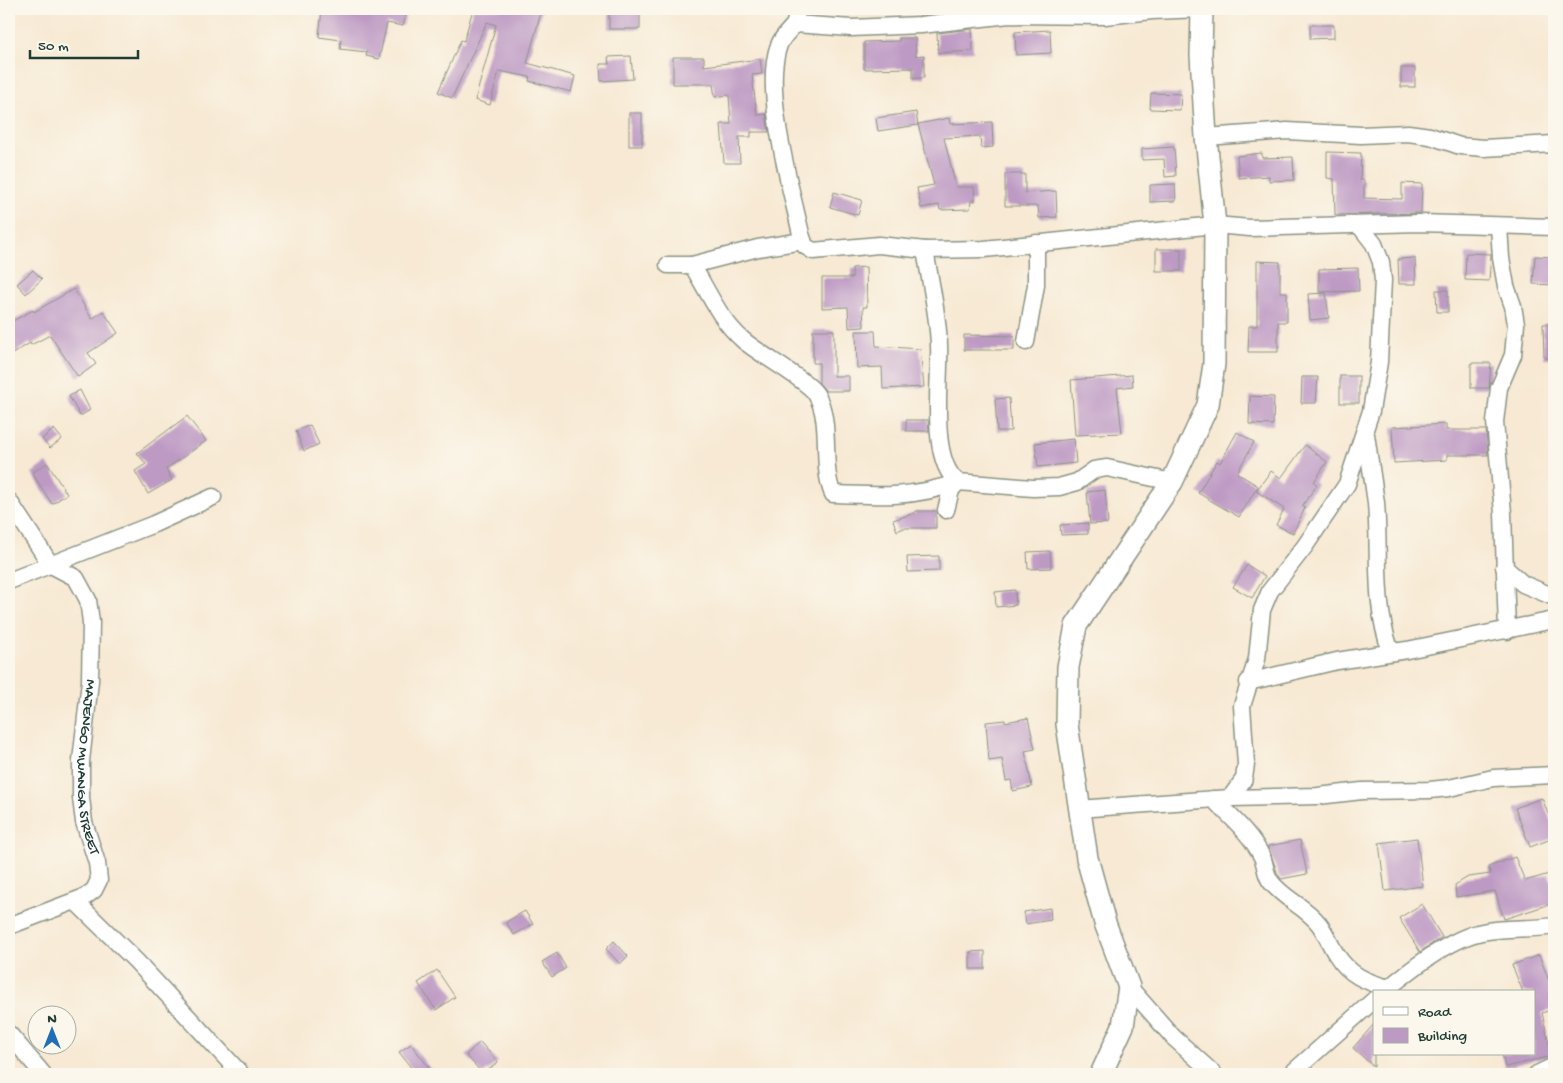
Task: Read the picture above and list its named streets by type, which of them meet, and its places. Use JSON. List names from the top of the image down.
{
  "streets": {
    "street": ["MAJENGO MWANGA STREET"]
  },
  "legend": ["Road", "Building"],
  "scale_bar": "50 m",
  "north": "top"
}
